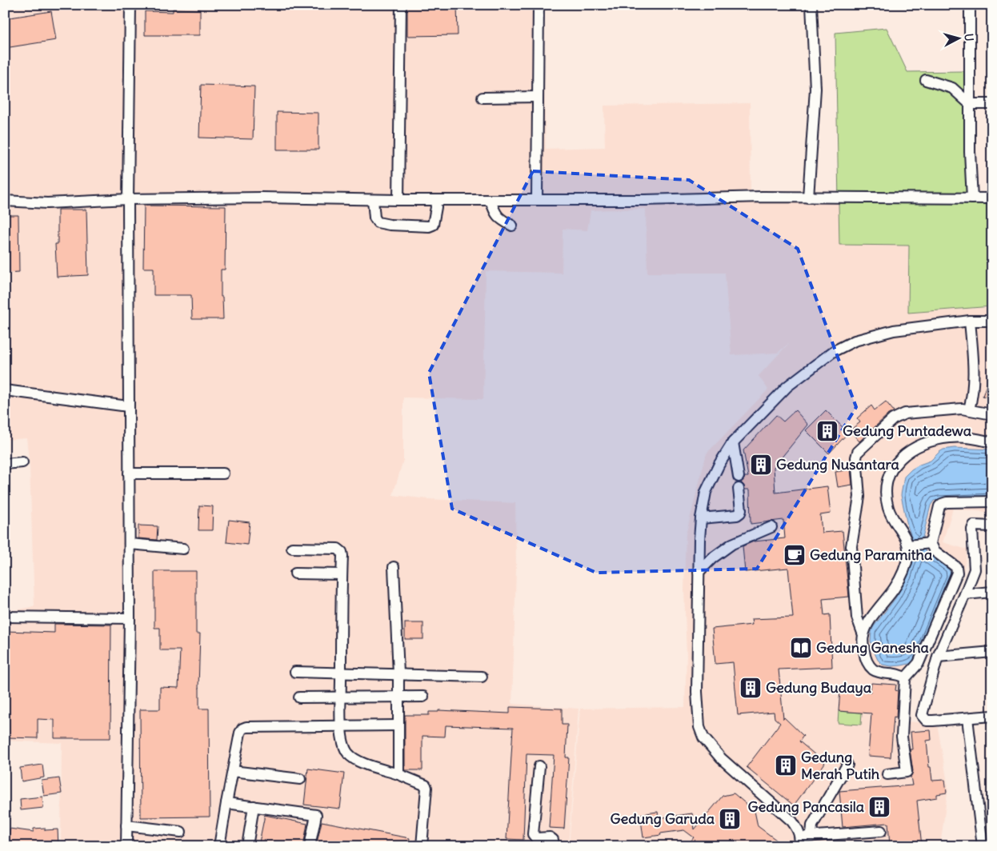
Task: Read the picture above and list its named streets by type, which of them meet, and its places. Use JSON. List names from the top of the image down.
{
  "places": {
    "building": [
      "Gedung Puntadewa",
      "Gedung Nusantara",
      "Gedung Budaya",
      "Gedung Merah Putih",
      "Gedung Pancasila",
      "Gedung Garuda"
    ],
    "cafe": ["Gedung Paramitha"],
    "library": ["Gedung Ganesha"]
  },
  "north": "right"
}
